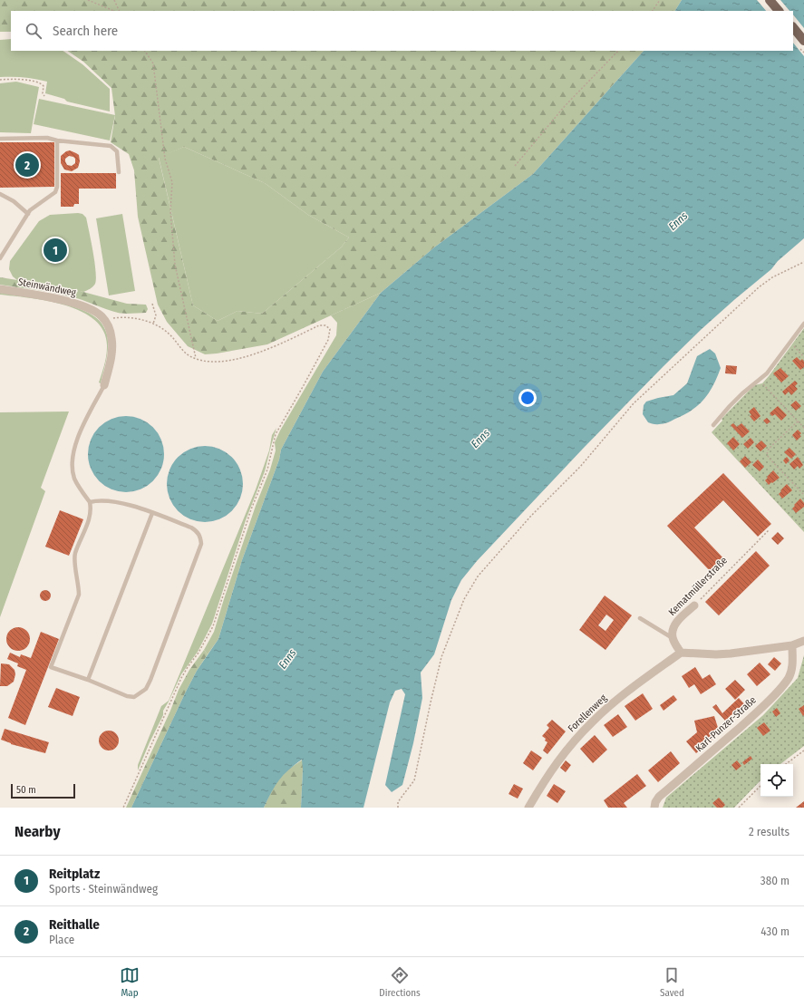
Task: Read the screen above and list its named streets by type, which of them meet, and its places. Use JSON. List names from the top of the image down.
{
  "streets": {
    "street": [
      "Steinwändweg",
      "Kematmüllerstraße",
      "Forellenweg",
      "Karl-Punzer-Straße"
    ]
  },
  "water": ["Enns"],
  "scale_bar": "50 m",
  "page": {
    "search": "Search here",
    "pins": ["2", "1"],
    "scale": "50 m",
    "heading": ["Nearby", "2 results"],
    "list": [
      {
        "mark": "1",
        "name": "Reitplatz",
        "note": "Sports · Steinwändweg",
        "value": "380 m"
      },
      {
        "mark": "2",
        "name": "Reithalle",
        "note": "Place",
        "value": "430 m"
      }
    ],
    "nav": ["Map", "Directions", "Saved"]
  }
}
